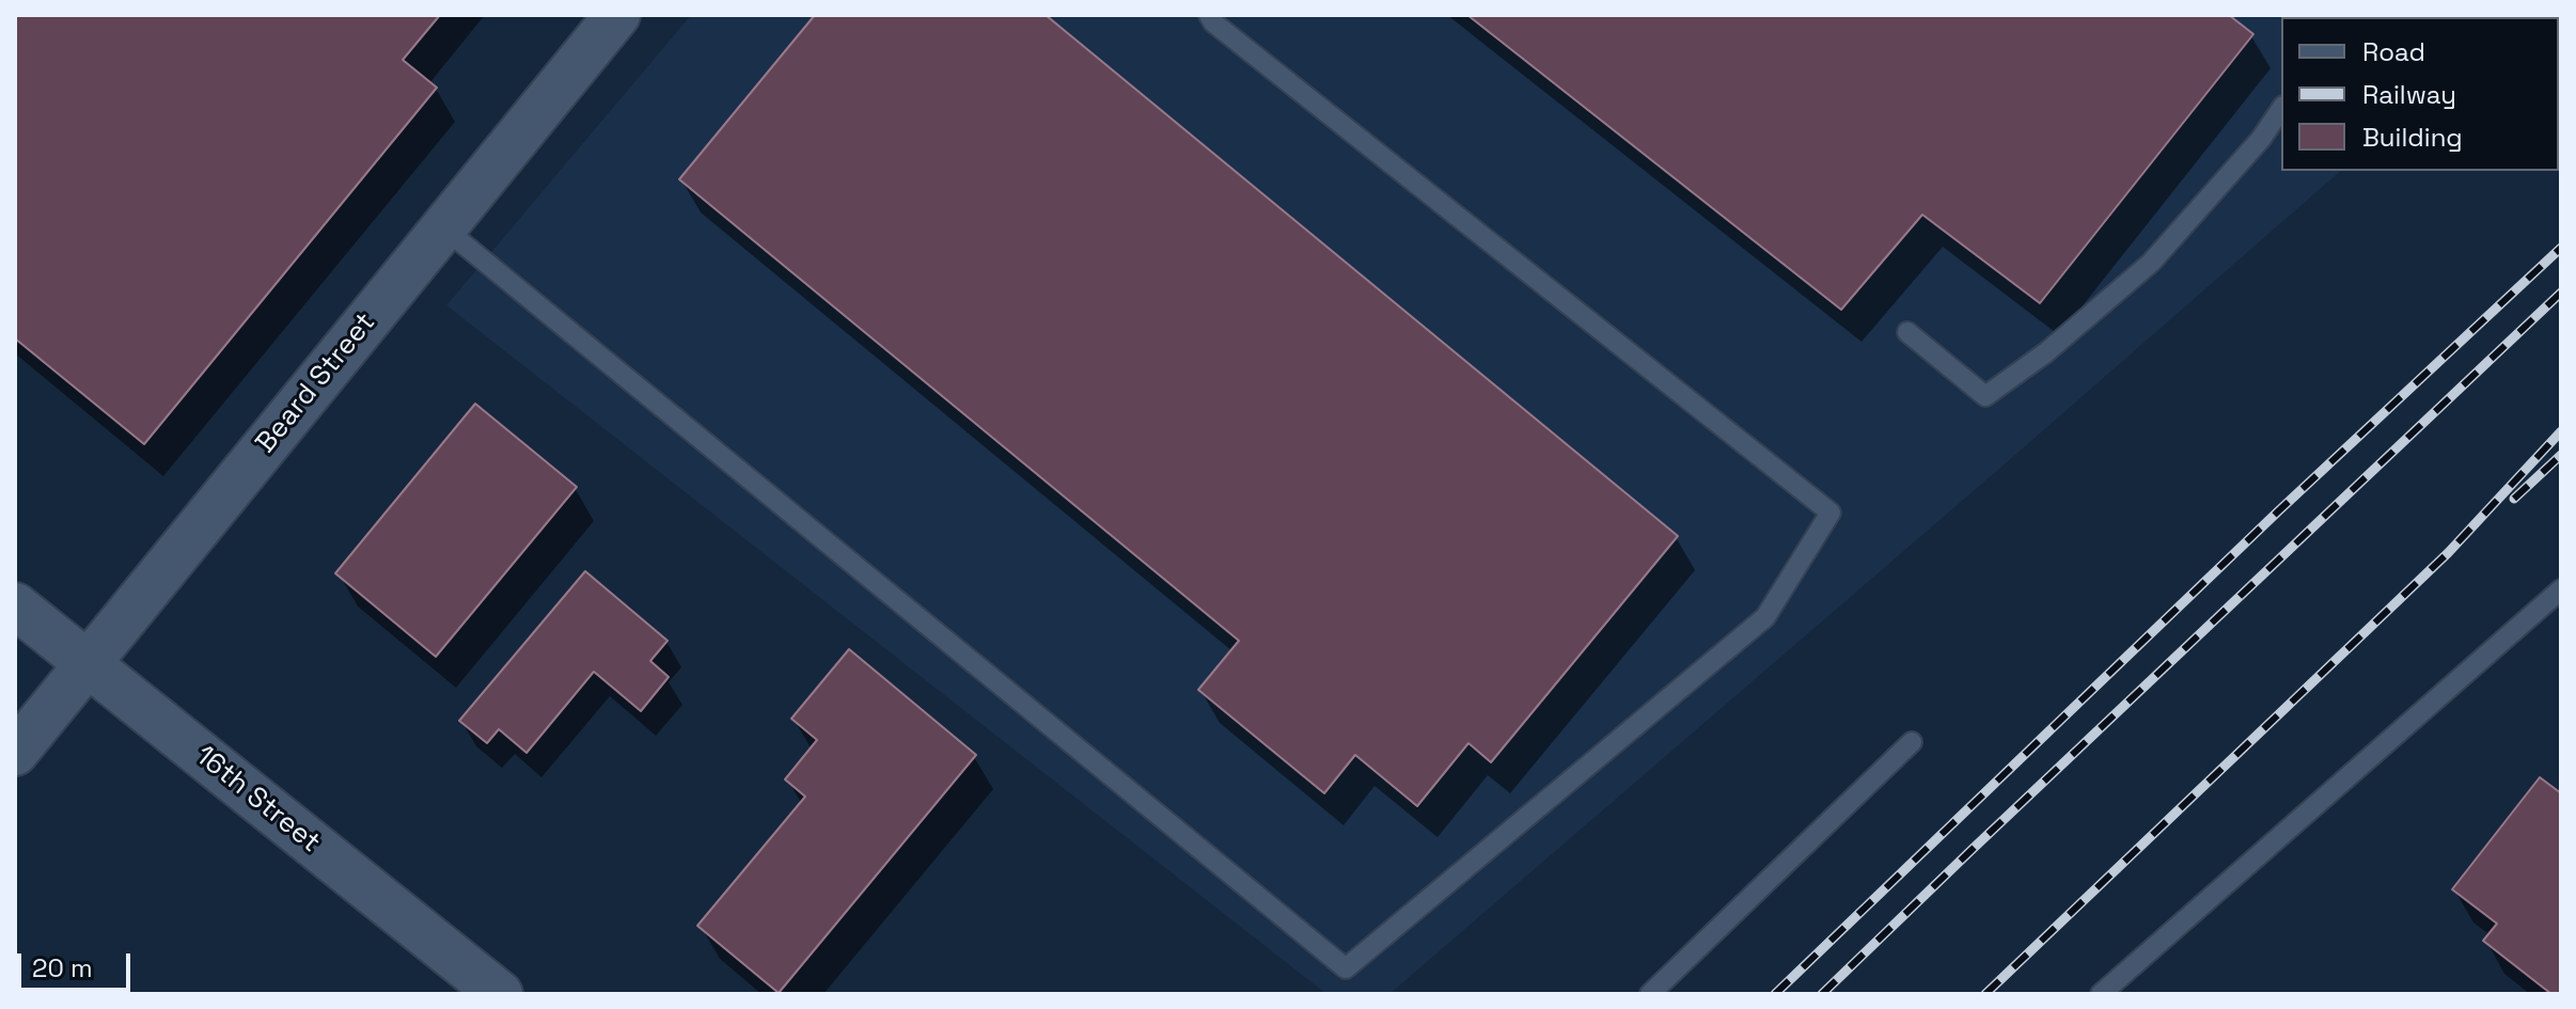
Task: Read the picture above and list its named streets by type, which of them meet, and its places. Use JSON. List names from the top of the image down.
{
  "streets": {
    "street": ["Beard Street", "16th Street"]
  },
  "crossings": [
    ["Beard Street", "16th Street"]
  ],
  "legend": ["Road", "Railway", "Building"],
  "scale_bar": "20 m"
}
